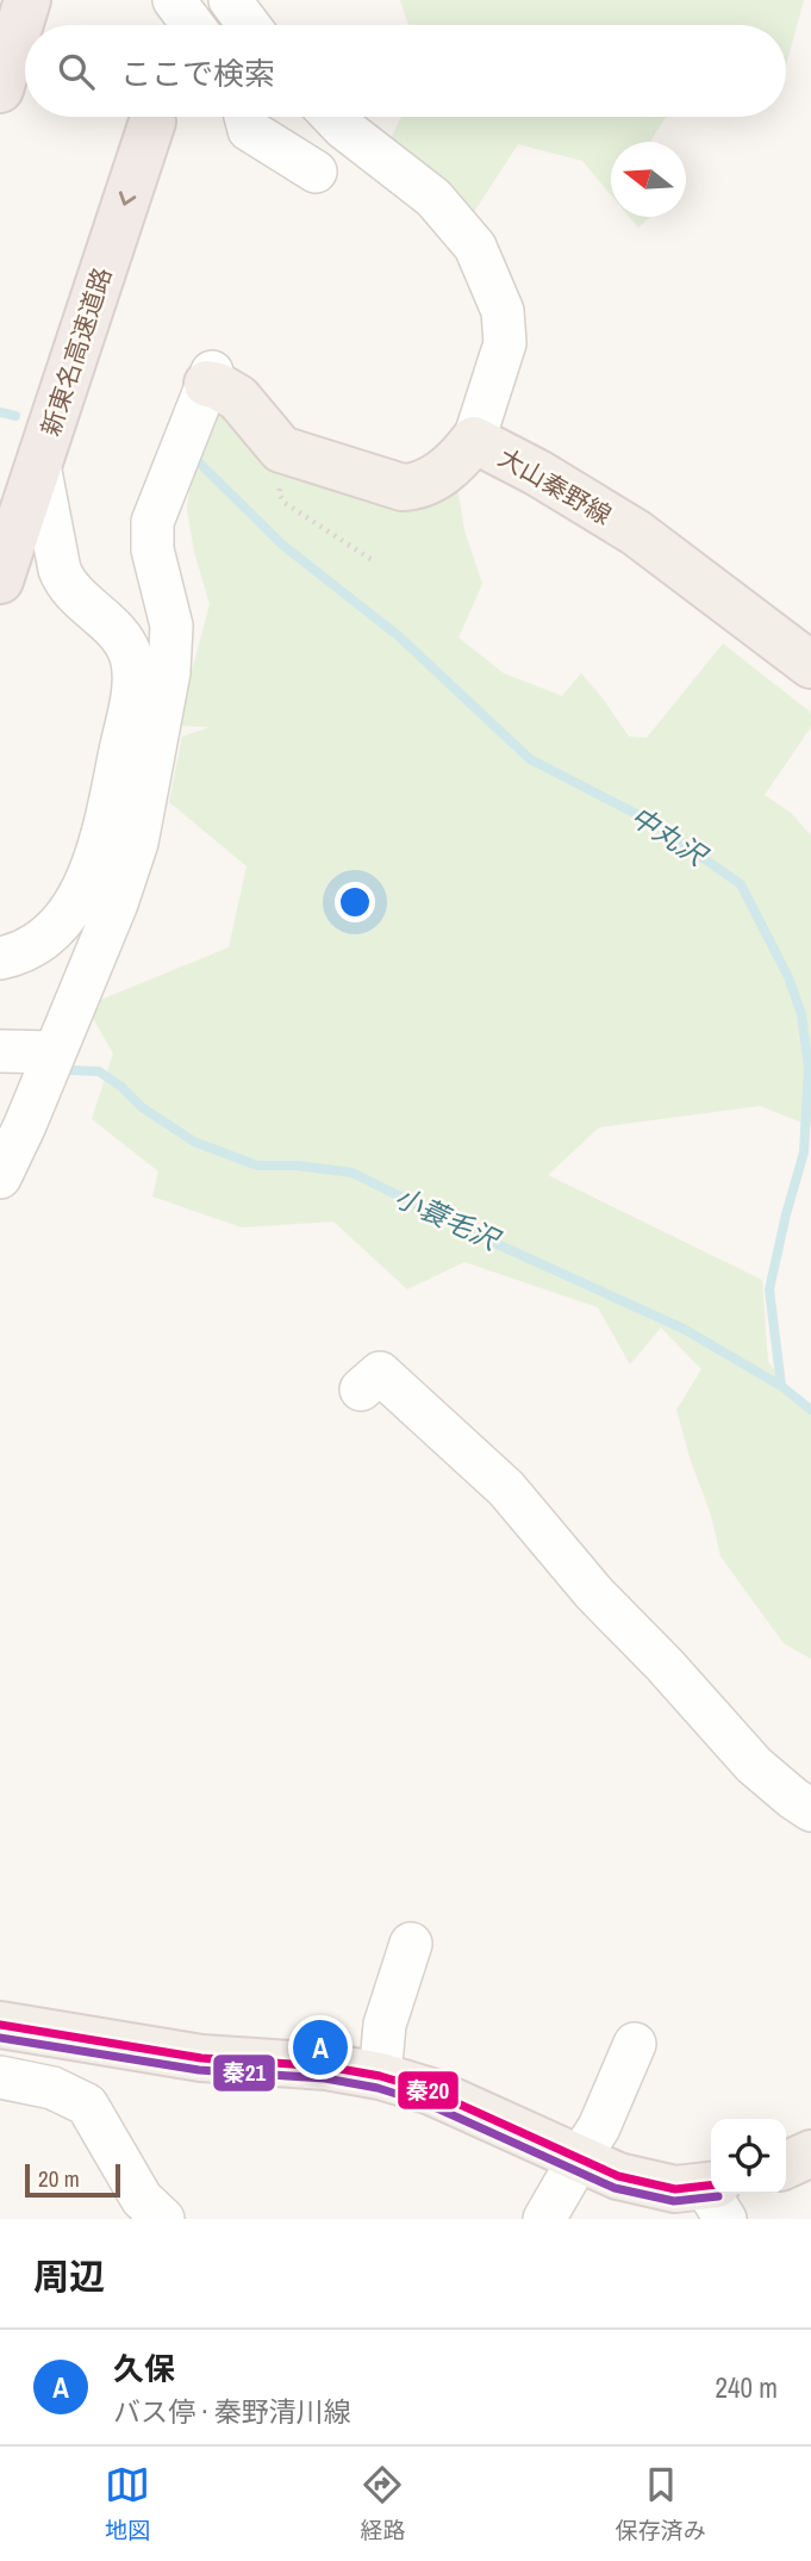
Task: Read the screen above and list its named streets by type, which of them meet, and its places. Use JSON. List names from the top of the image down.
{
  "streets": {
    "highway": ["新東名高速道路"],
    "main road": ["大山秦野線"]
  },
  "one_way": ["新東名高速道路"],
  "water": ["中丸沢", "小蓑毛沢"],
  "lines": ["transit line 秦20", "transit line 秦21"],
  "scale_bar": "20 m",
  "north": "left",
  "page": {
    "search": "ここで検索",
    "pins": "A",
    "scale": "20 m",
    "heading": "周辺",
    "list": [
      {
        "mark": "A",
        "name": "久保",
        "note": "バス停 · 秦野清川線",
        "value": "240 m"
      }
    ],
    "nav": ["地図", "経路", "保存済み"]
  }
}
